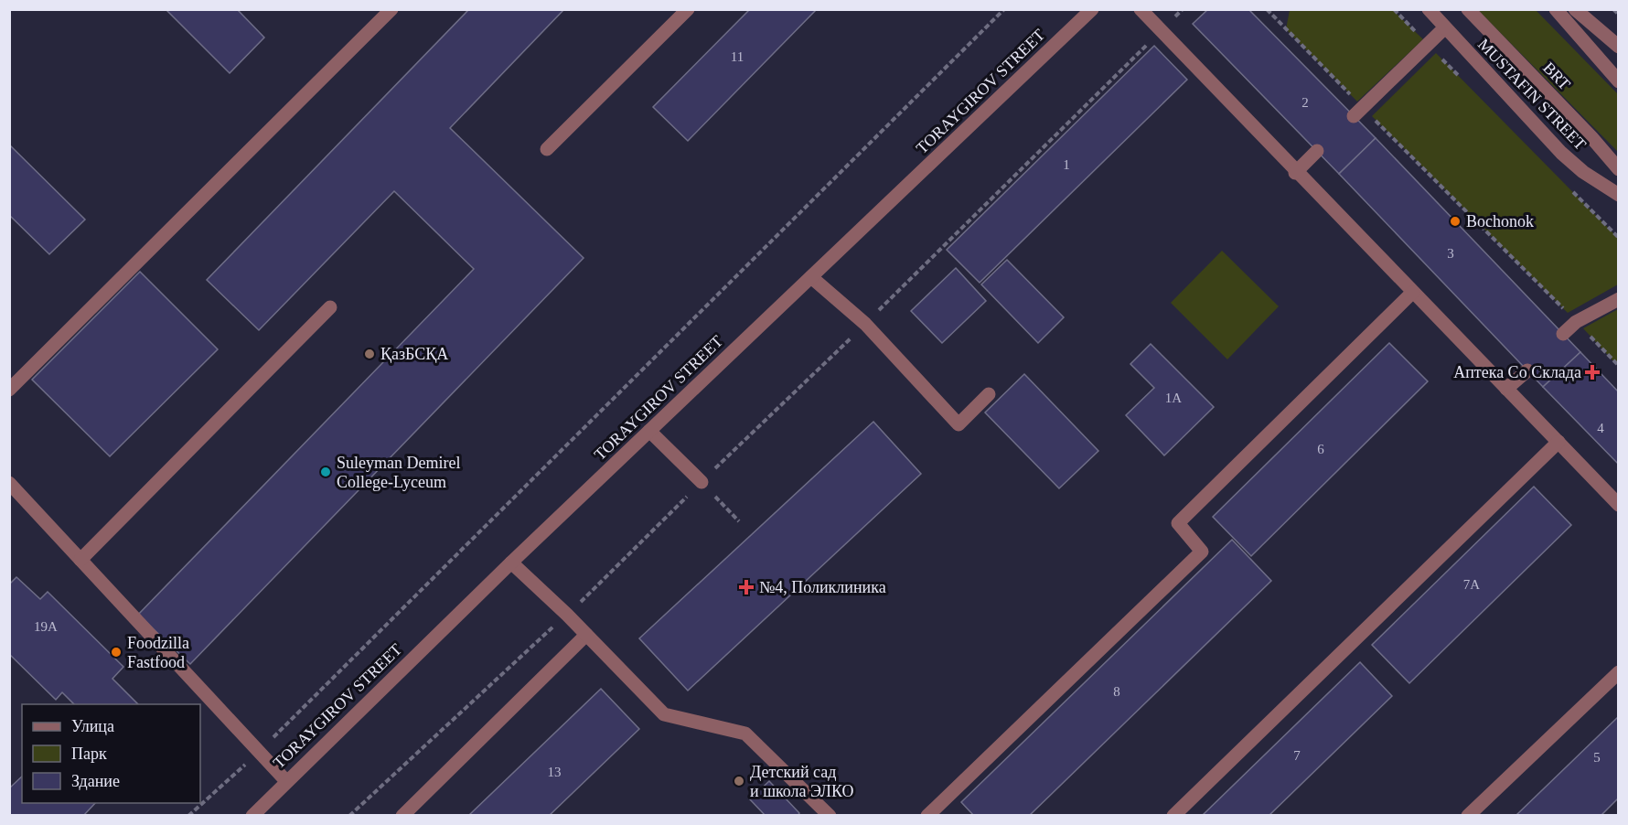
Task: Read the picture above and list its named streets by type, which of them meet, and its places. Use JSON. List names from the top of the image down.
{
  "streets": {
    "street": ["BRT", "TORAYGIROV STREET", "MUSTAFIN STREET"]
  },
  "places": {
    "other": [
      "Bochonok",
      "ҚазБСҚА",
      "Suleyman Demirel College-Lyceum",
      "Foodzilla Fastfood",
      "Детский сад и школа ЭЛКО"
    ],
    "health": ["Аптека Со Склада", "№4, Поликлиника"]
  },
  "house_numbers": [
    "11",
    "2",
    "1",
    "3",
    "1А",
    "4",
    "6",
    "7А",
    "19А",
    "8",
    "7",
    "5",
    "13"
  ],
  "legend": ["Улица", "Парк", "Здание"]
}
